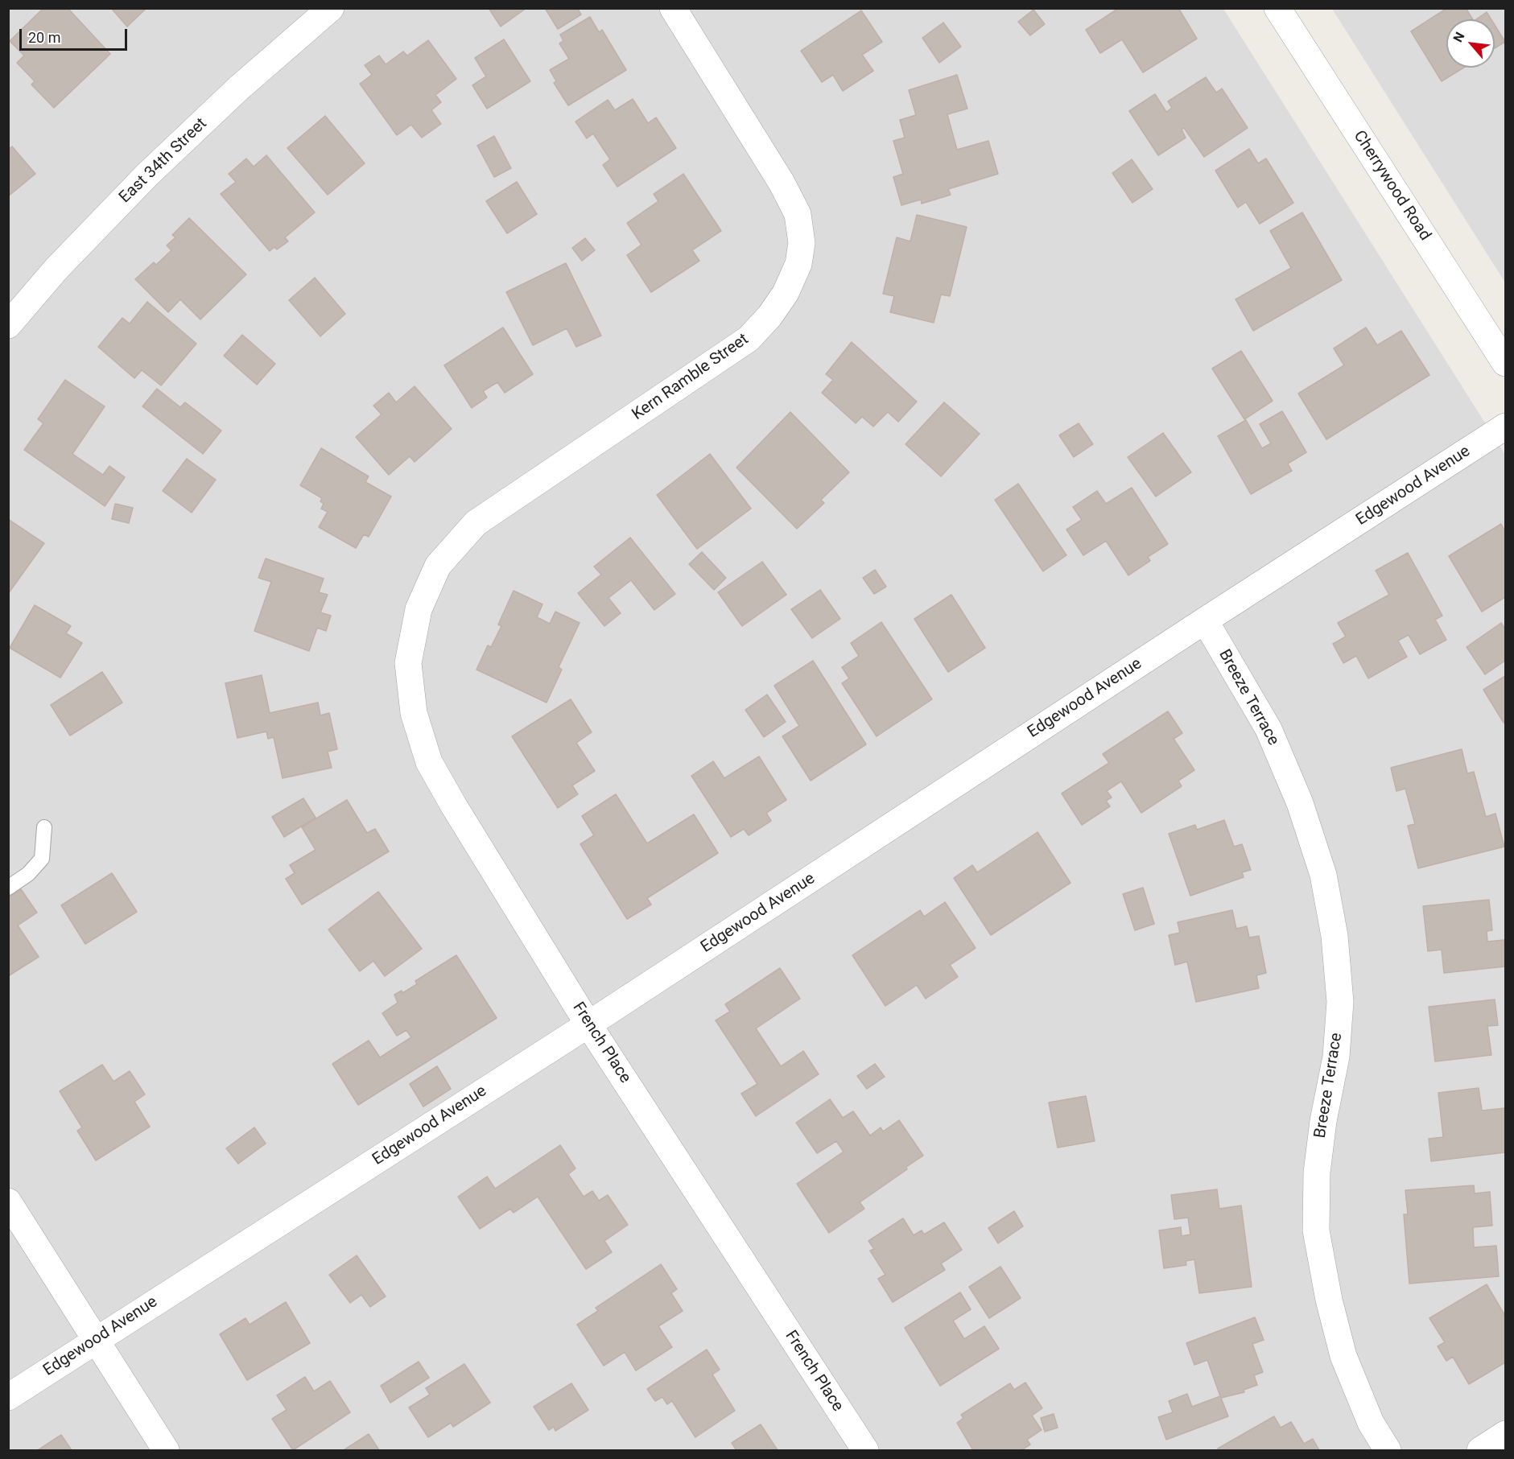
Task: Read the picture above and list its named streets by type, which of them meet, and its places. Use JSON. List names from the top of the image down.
{
  "streets": {
    "street": [
      "East 34th Street",
      "Cherrywood Road",
      "Kern Ramble Street",
      "Edgewood Avenue",
      "Breeze Terrace",
      "French Place"
    ]
  },
  "crossings": [
    ["Kern Ramble Street", "French Place"],
    ["Edgewood Avenue", "Breeze Terrace"],
    ["Edgewood Avenue", "French Place"]
  ],
  "scale_bar": "20 m",
  "north": "top left"
}
